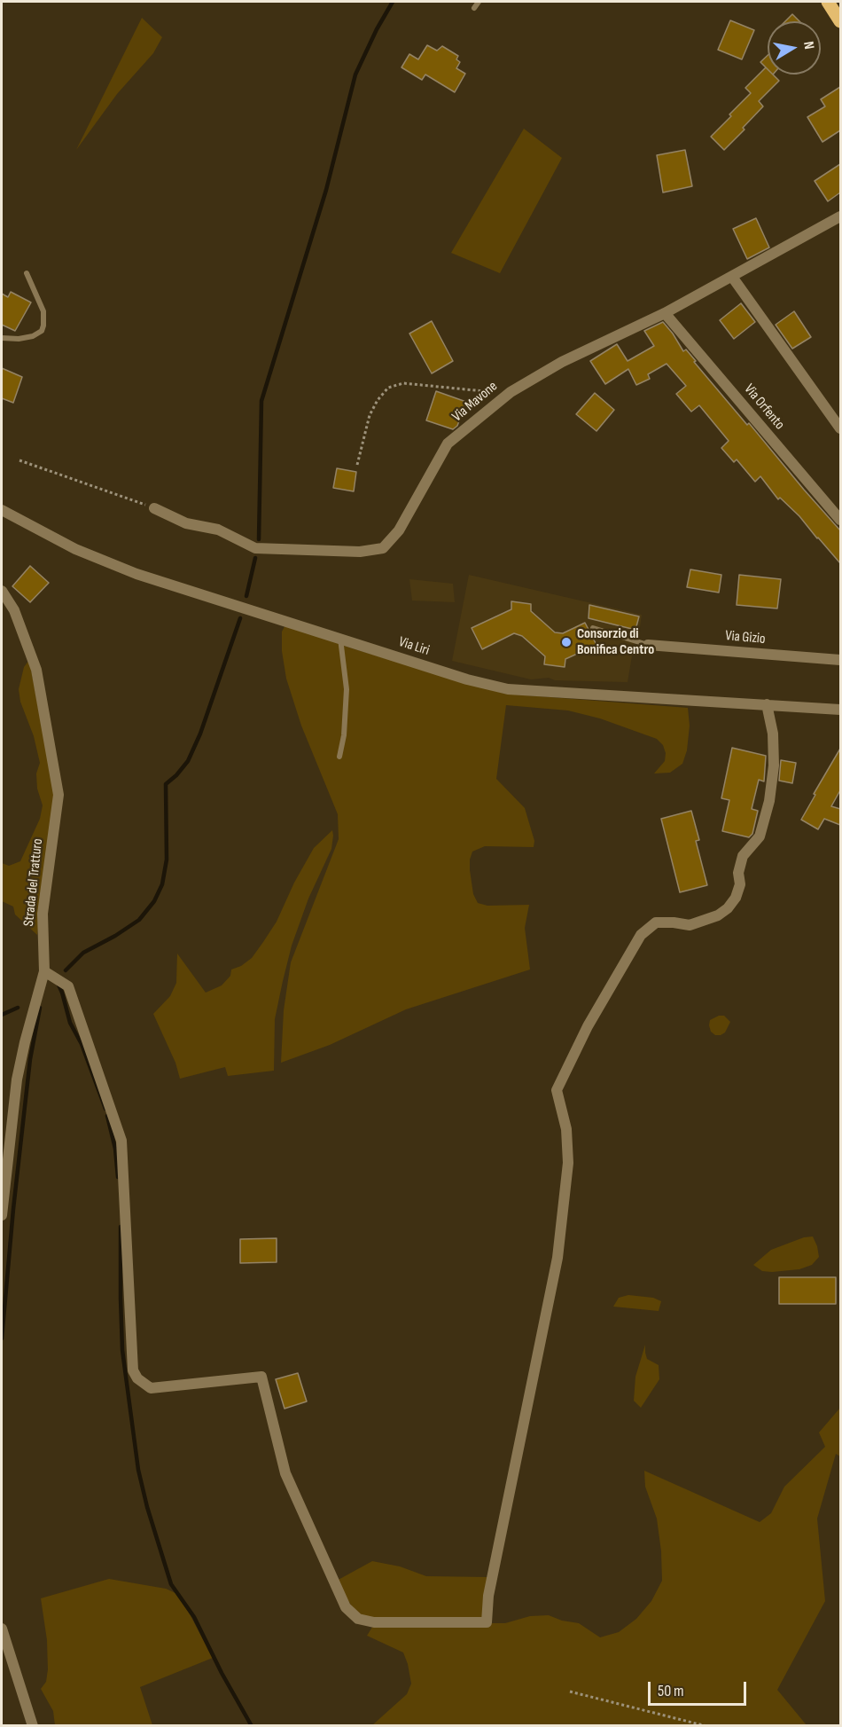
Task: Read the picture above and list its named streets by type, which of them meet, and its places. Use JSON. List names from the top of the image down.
{
  "streets": {
    "street": [
      "Via Mavone",
      "Via Orfento",
      "Via Gizio",
      "Via Liri",
      "Strada del Tratturo"
    ]
  },
  "crossings": [
    ["Via Mavone", "Via Orfento"]
  ],
  "places": ["Consorzio di Bonifica Centro"],
  "scale_bar": "50 m",
  "north": "right"
}
